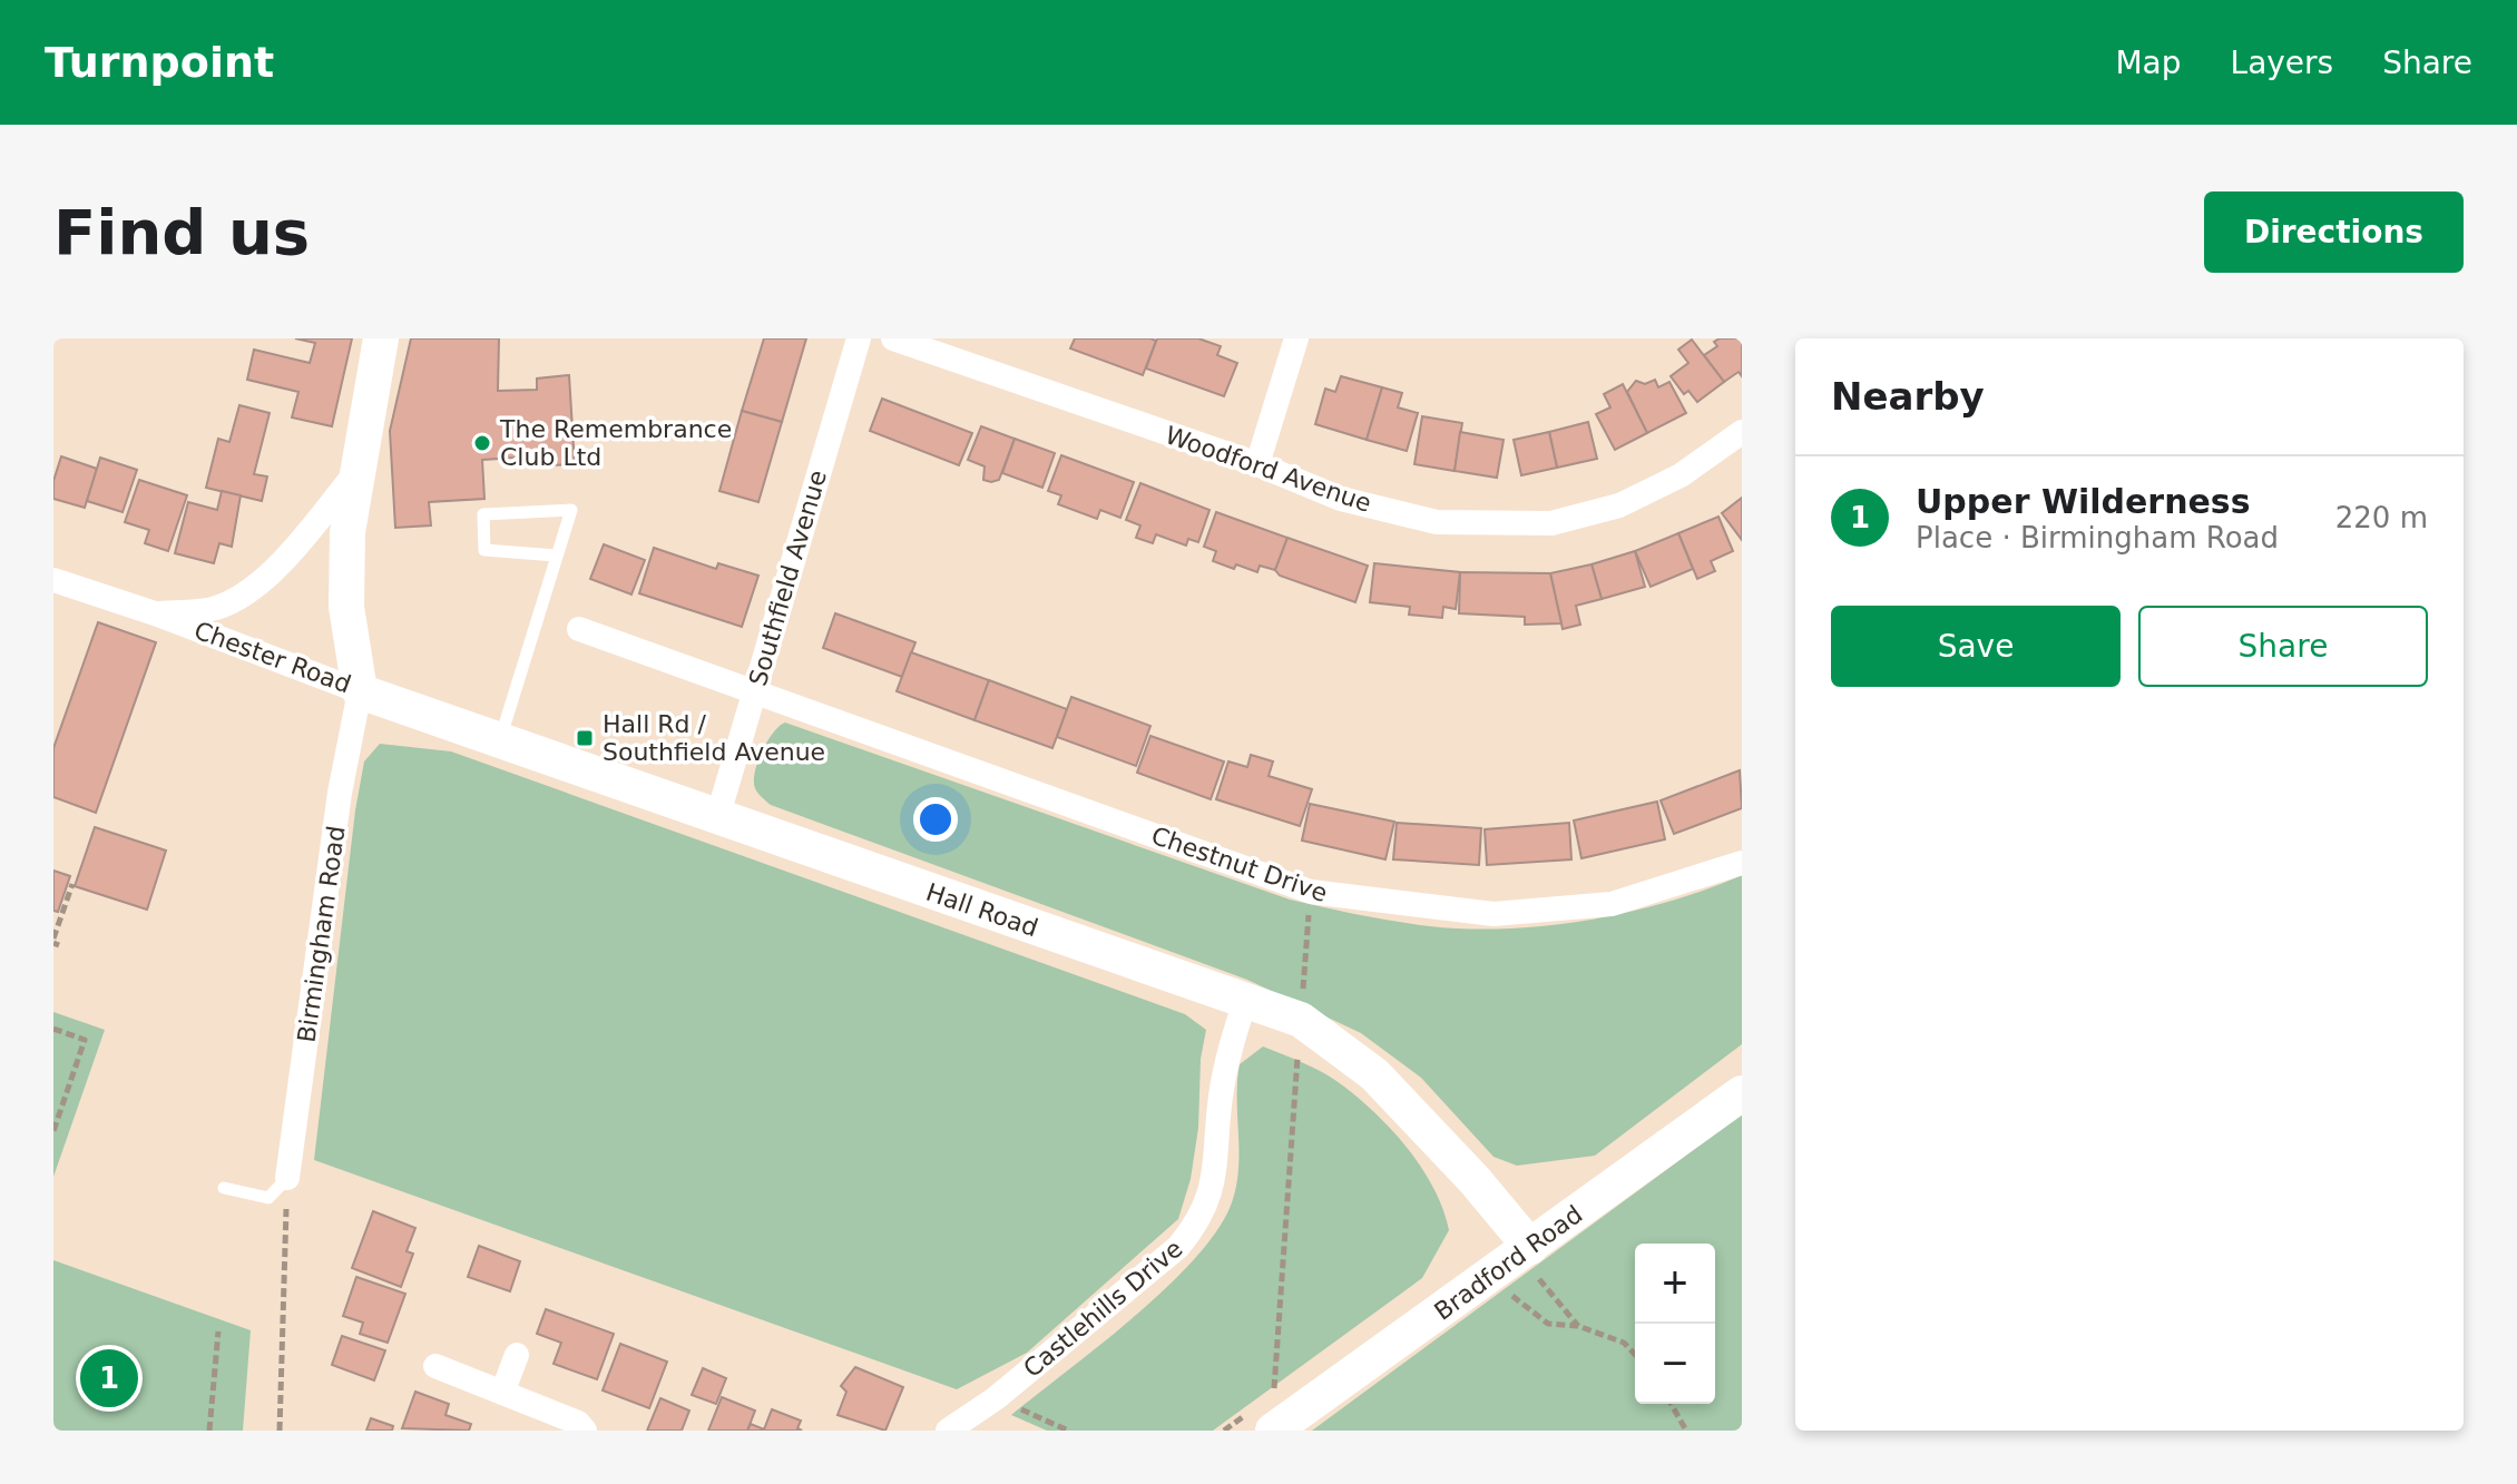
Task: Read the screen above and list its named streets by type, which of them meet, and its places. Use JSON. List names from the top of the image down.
{
  "streets": {
    "main road": ["Chester Road", "Hall Road", "Bradford Road"],
    "street": [
      "Woodford Avenue",
      "Southfield Avenue",
      "Chestnut Drive",
      "Birmingham Road",
      "Castlehills Drive"
    ]
  },
  "crossings": [
    ["Southfield Avenue", "Chestnut Drive"],
    ["Southfield Avenue", "Hall Road"],
    ["Chester Road", "Hall Road"],
    ["Chester Road", "Birmingham Road"],
    ["Hall Road", "Birmingham Road"],
    ["Hall Road", "Bradford Road"],
    ["Hall Road", "Castlehills Drive"]
  ],
  "places": {
    "other": ["The Remembrance Club Ltd"],
    "transit": ["Hall Rd / Southfield Avenue"]
  },
  "page": {
    "header": "Turnpoint",
    "nav": ["Map", "Layers", "Share"],
    "buttons": [
      "Directions",
      ["Save", "Share"]
    ],
    "title": "Find us",
    "heading": "Nearby",
    "list": [
      {
        "mark": "1",
        "name": "Upper Wilderness",
        "note": "Place · Birmingham Road",
        "value": "220 m"
      }
    ],
    "map_buttons": ["+", "−"],
    "pins": "1"
  }
}
